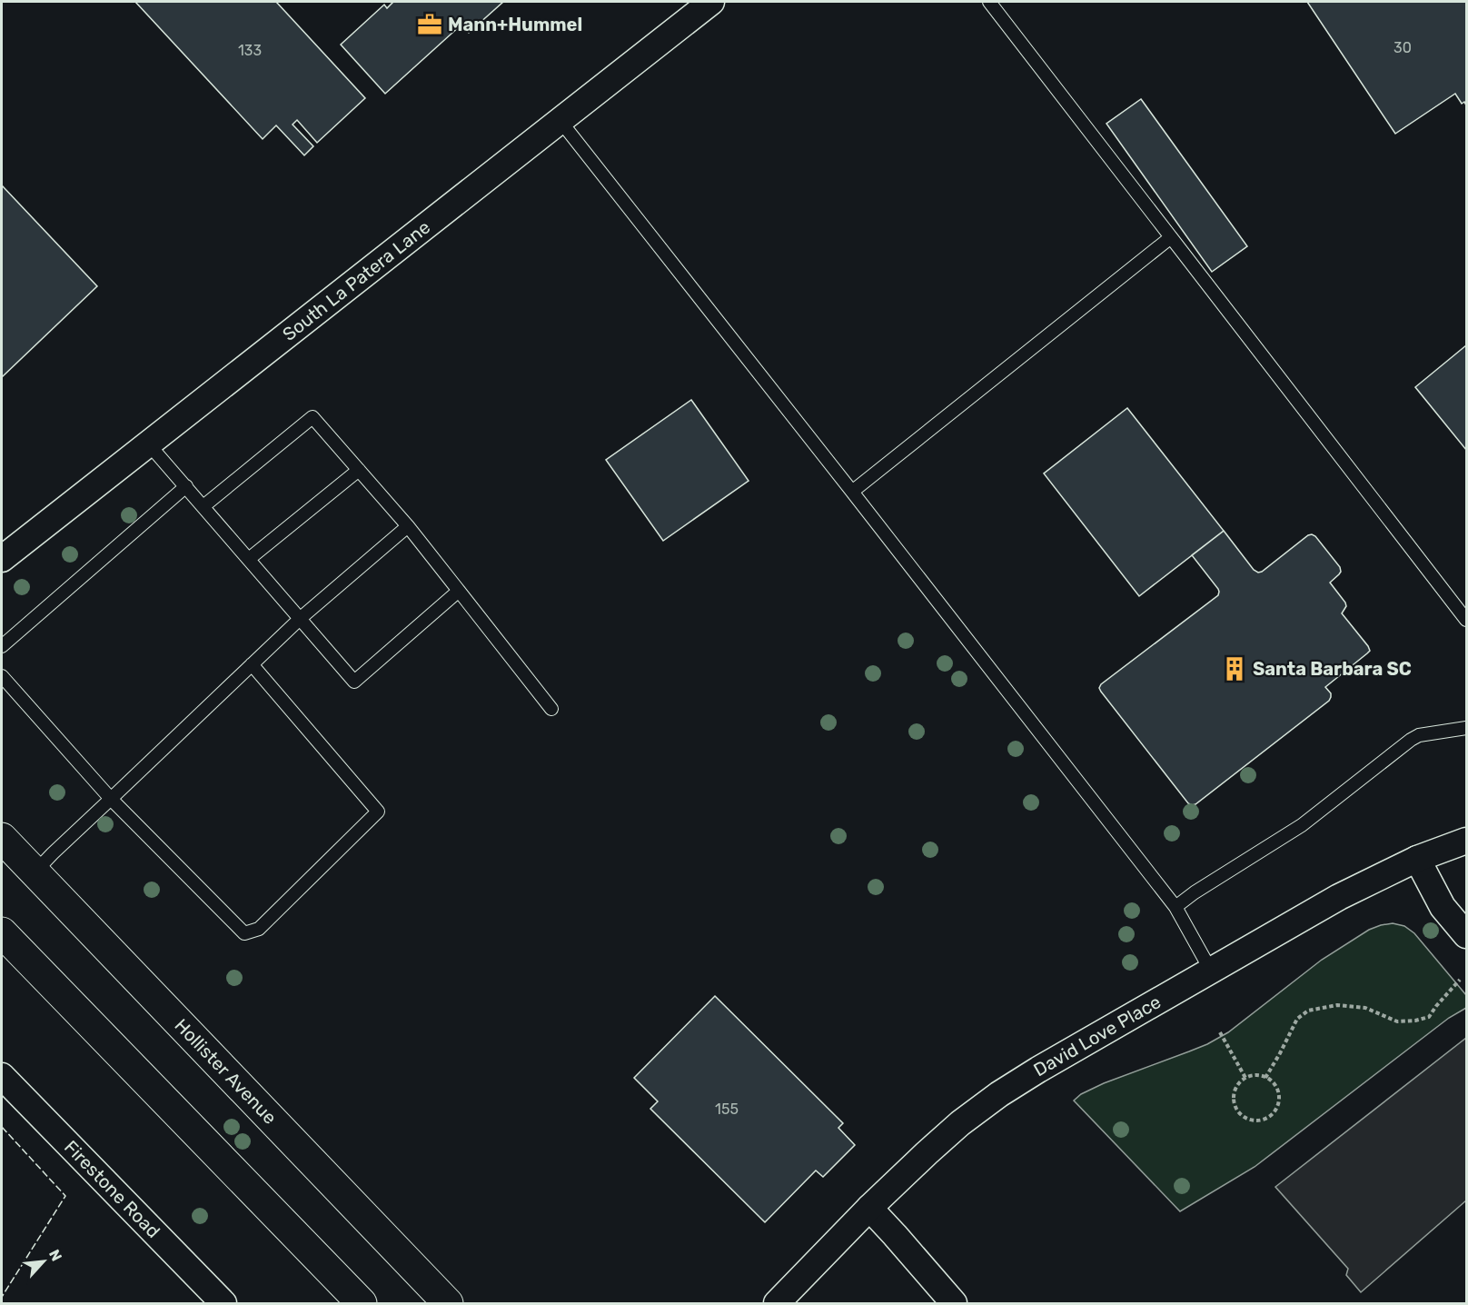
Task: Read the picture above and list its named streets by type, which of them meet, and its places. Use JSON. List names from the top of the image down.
{
  "streets": {
    "main road": ["Hollister Avenue"],
    "street": ["South La Patera Lane", "David Love Place", "Firestone Road"]
  },
  "places": {
    "office": ["Mann+Hummel"],
    "building": ["Santa Barbara SC"]
  },
  "house_numbers": ["30", "133", "155"],
  "north": "top right"
}
